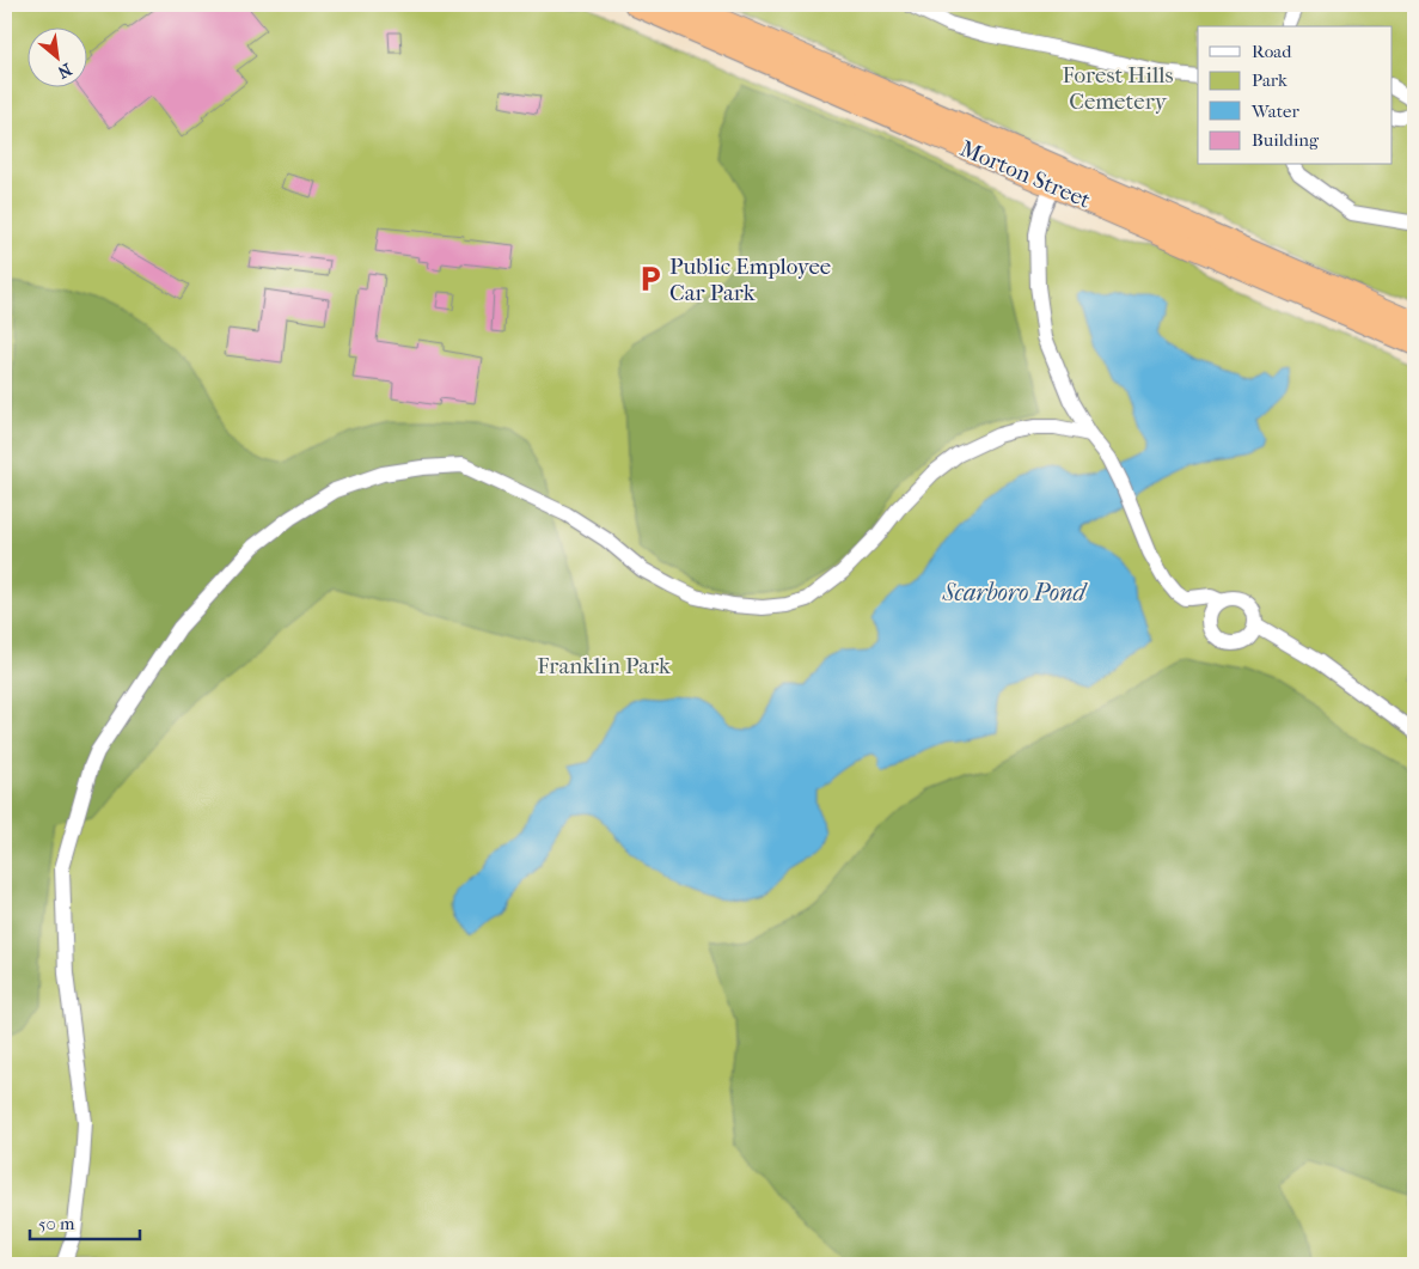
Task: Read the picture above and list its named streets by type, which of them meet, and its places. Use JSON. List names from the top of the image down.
{
  "streets": {
    "highway": ["Morton Street"]
  },
  "water": ["Scarboro Pond"],
  "parks": ["Forest Hills Cemetery", "Franklin Park"],
  "places": {
    "parking": ["Public Employee Car Park"]
  },
  "legend": [
    "Road",
    "Park",
    "Water",
    "Building"
  ],
  "scale_bar": "50 m",
  "north": "bottom right"
}
